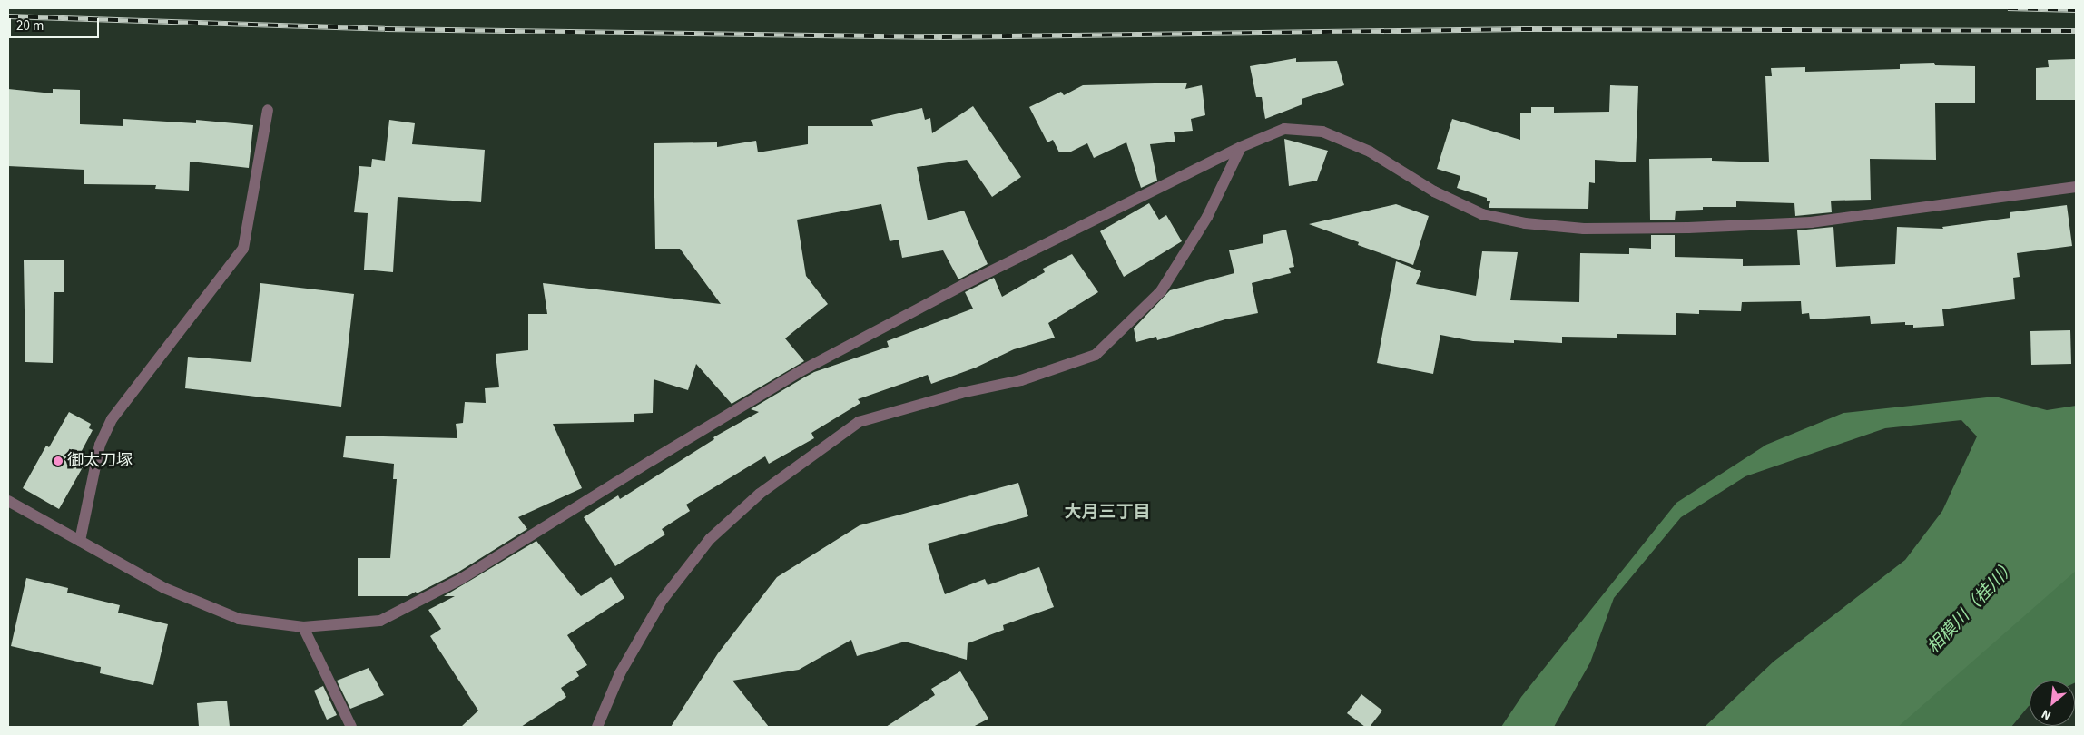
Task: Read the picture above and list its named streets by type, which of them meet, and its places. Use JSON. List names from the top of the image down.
{
  "districts": ["大月三丁目"],
  "water": ["相模川（桂川）"],
  "places": ["御太刀塚"],
  "scale_bar": "20 m",
  "north": "bottom left"
}
